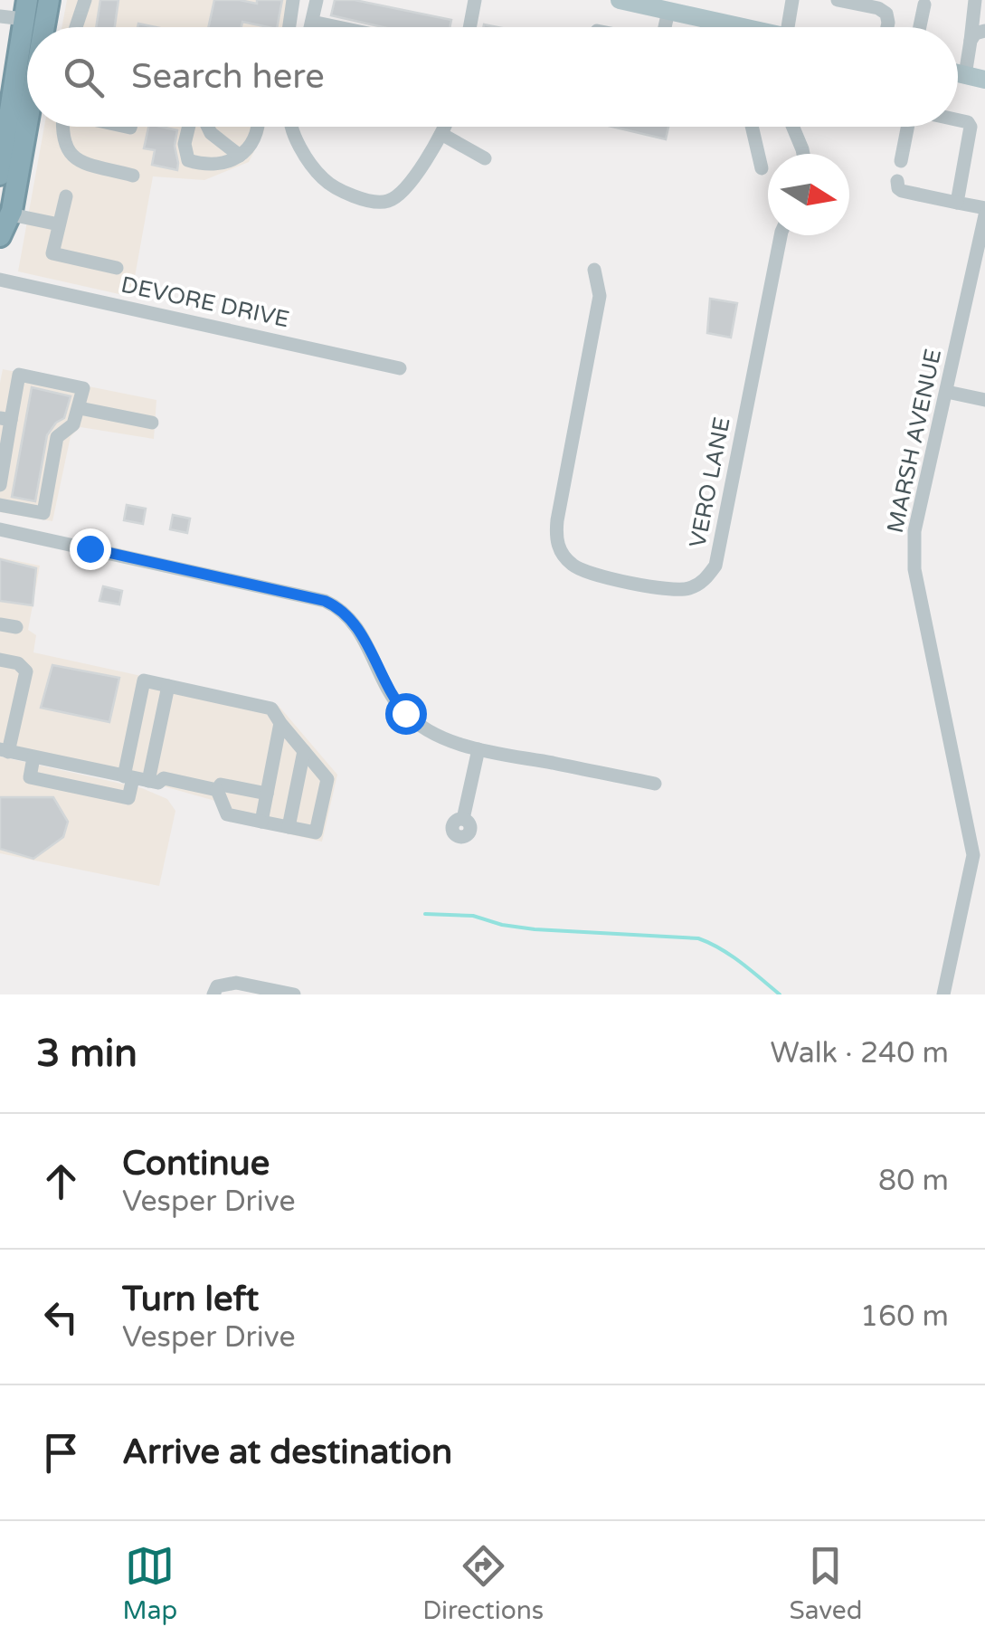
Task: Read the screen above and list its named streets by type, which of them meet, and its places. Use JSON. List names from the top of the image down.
{
  "streets": {
    "street": ["DEVORE DRIVE", "MARSH AVENUE", "VERO LANE"]
  },
  "north": "right",
  "page": {
    "search": "Search here",
    "heading": ["3 min", "Walk · 240 m"],
    "list": [
      ["Continue", "Vesper Drive", "80 m"],
      ["Turn left", "Vesper Drive", "160 m"],
      "Arrive at destination"
    ],
    "nav": ["Map", "Directions", "Saved"]
  }
}
